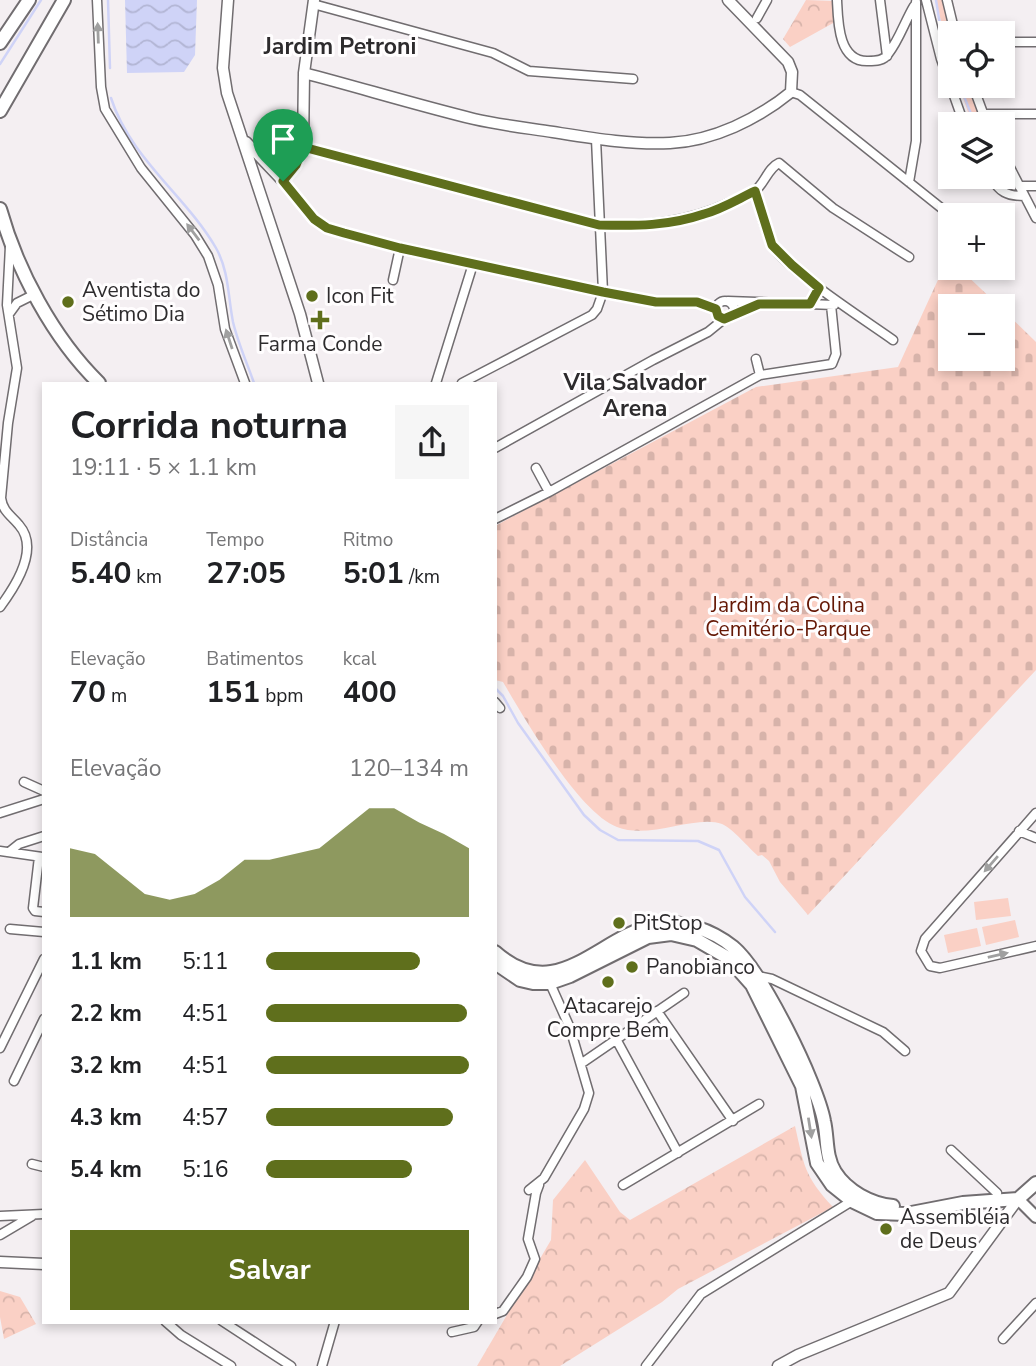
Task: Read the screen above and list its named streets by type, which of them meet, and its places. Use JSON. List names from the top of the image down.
{
  "districts": ["Jardim Petroni", "Vila Salvador Arena"],
  "parks": ["Jardim da Colina Cemitério-Parque"],
  "places": {
    "other": [
      "Icon Fit",
      "Aventista do Sétimo Dia",
      "PitStop",
      "Panobianco",
      "Atacarejo Compre Bem",
      "Assembléia de Deus"
    ],
    "health": ["Farma Conde"]
  },
  "page": {
    "map_buttons": ["+", "−"],
    "heading": ["Corrida noturna", "19:11 · 5 × 1.1 km"],
    "stats": [
      ["Distância", "5.40 km"],
      ["Tempo", "27:05"],
      ["Ritmo", "5:01 /km"],
      ["Elevação", "70 m"],
      ["Batimentos", "151 bpm"],
      ["kcal", "400"]
    ],
    "chart": ["Elevação", "120–134 m"],
    "list": [
      {
        "name": "1.1 km",
        "note": "5:11"
      },
      {
        "name": "2.2 km",
        "note": "4:51"
      },
      {
        "name": "3.2 km",
        "note": "4:51"
      },
      {
        "name": "4.3 km",
        "note": "4:57"
      },
      {
        "name": "5.4 km",
        "note": "5:16"
      }
    ],
    "buttons": "Salvar"
  }
}
